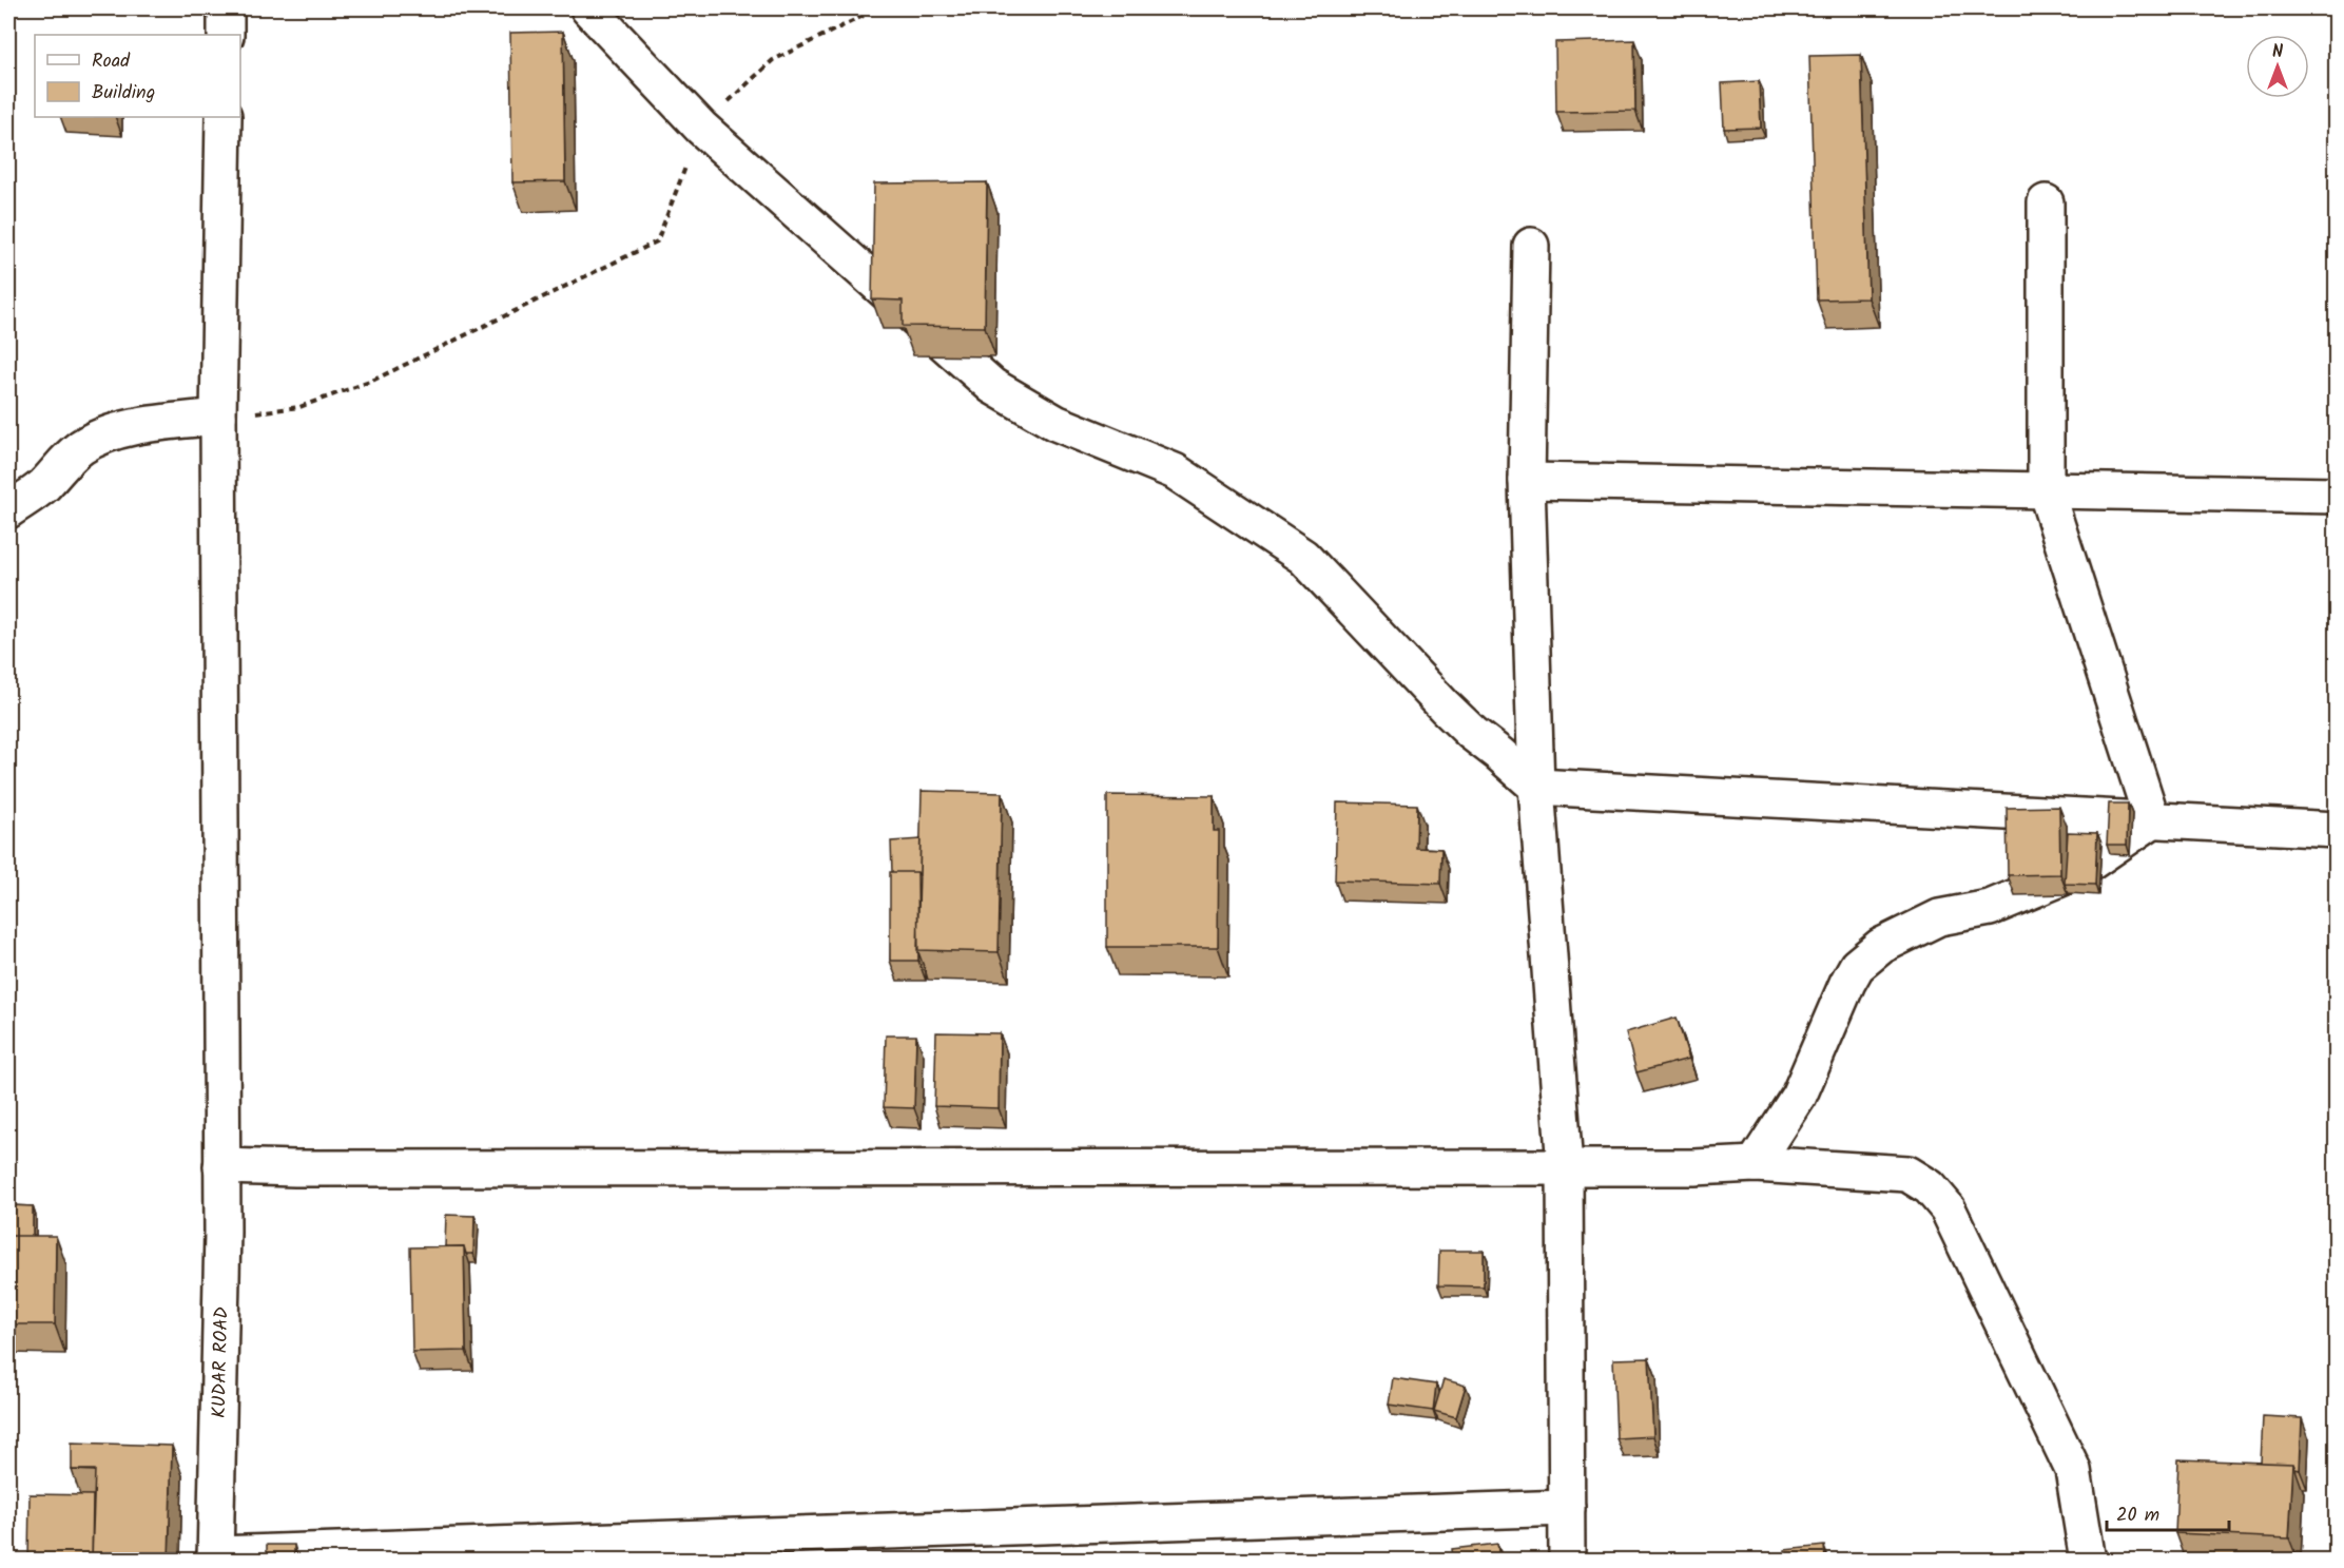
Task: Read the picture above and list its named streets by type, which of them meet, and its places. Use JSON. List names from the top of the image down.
{
  "streets": {
    "street": ["KUDAR ROAD"]
  },
  "legend": ["Road", "Building"],
  "scale_bar": "20 m",
  "north": "top"
}
